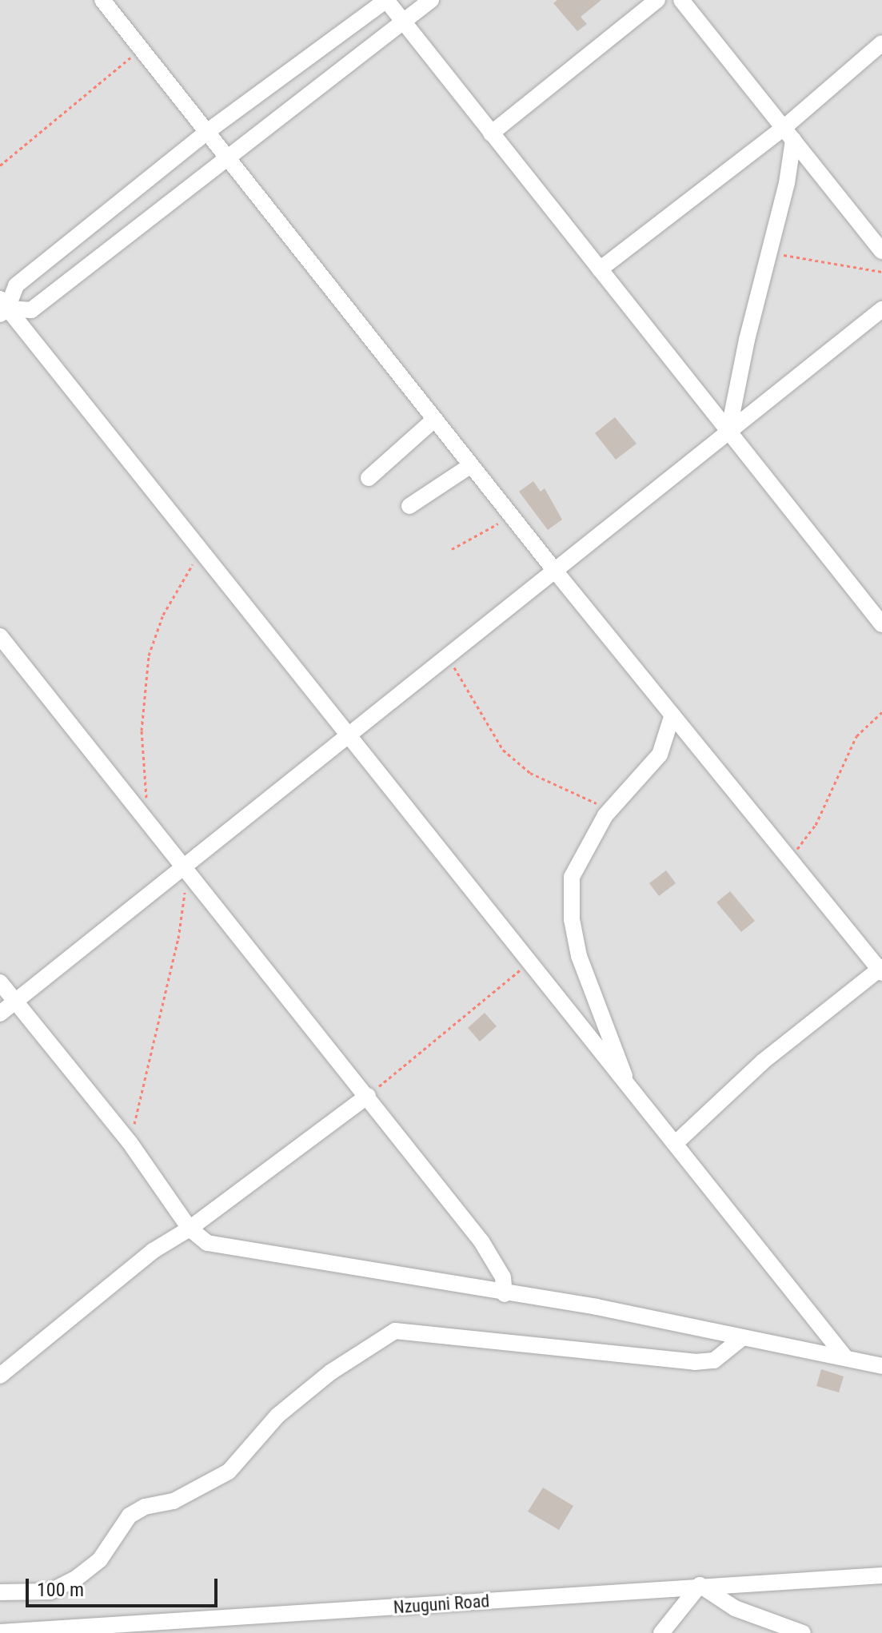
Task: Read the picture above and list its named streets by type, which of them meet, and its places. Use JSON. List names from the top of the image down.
{
  "streets": {
    "street": ["Nzuguni Road"]
  },
  "scale_bar": "100 m"
}
